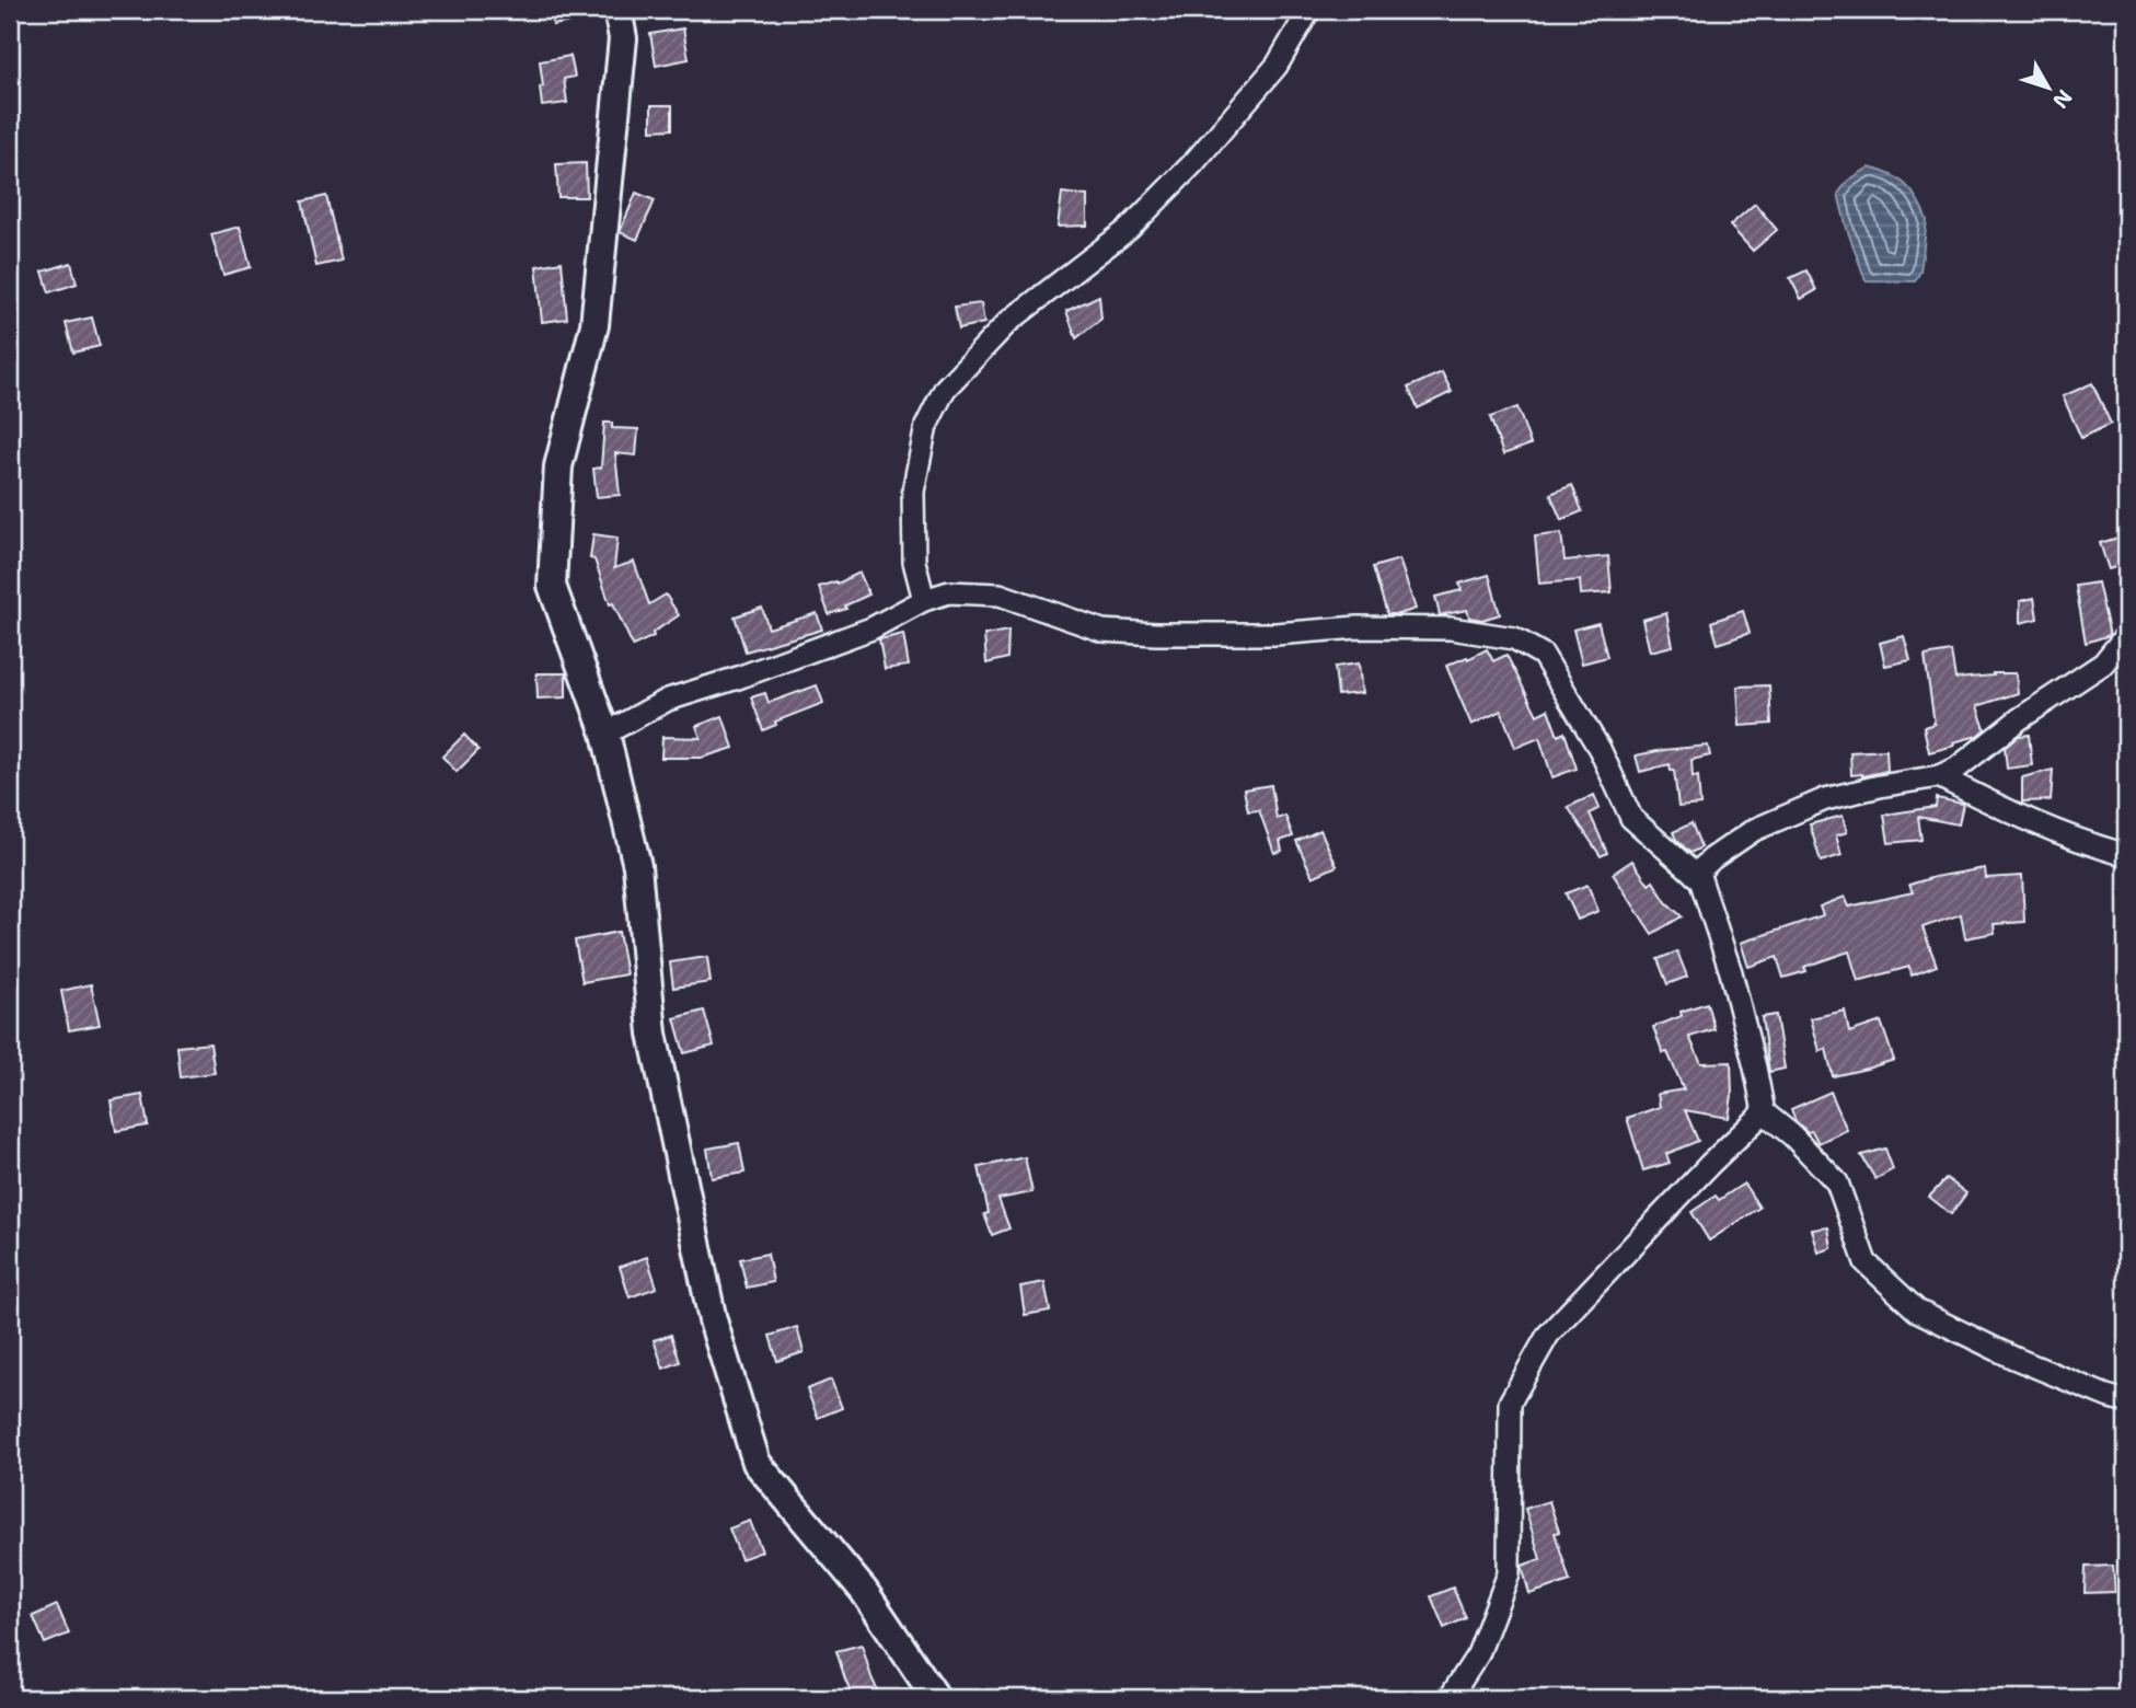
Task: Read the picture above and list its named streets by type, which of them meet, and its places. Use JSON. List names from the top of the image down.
{
  "north": "bottom right"
}
